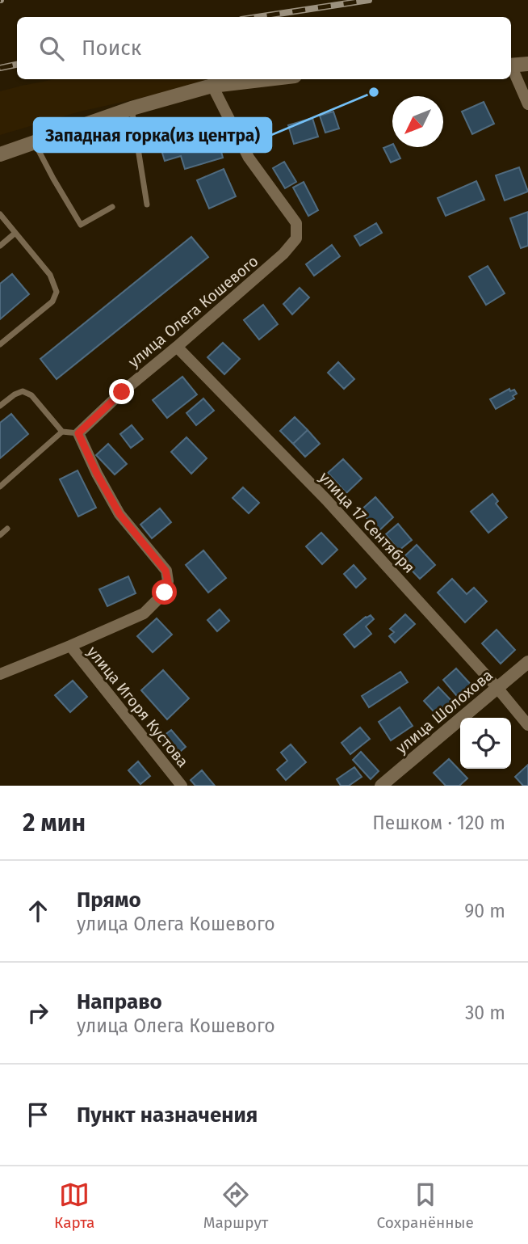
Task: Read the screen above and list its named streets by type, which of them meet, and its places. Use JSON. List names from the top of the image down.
{
  "streets": {
    "street": [
      "улица Олега Кошевого",
      "улица 17 Сентября",
      "улица Игоря Кустова",
      "улица Шолохова"
    ]
  },
  "crossings": [
    ["улица Олега Кошевого", "улица 17 Сентября"],
    ["улица 17 Сентября", "улица Шолохова"]
  ],
  "places": ["Западная горка(из центра)"],
  "north": "bottom left",
  "page": {
    "search": "Поиск",
    "heading": ["2 мин", "Пешком · 120 m"],
    "list": [
      ["Прямо", "улица Олега Кошевого", "90 m"],
      ["Направо", "улица Олега Кошевого", "30 m"],
      "Пункт назначения"
    ],
    "nav": ["Карта", "Маршрут", "Сохранённые"]
  }
}
